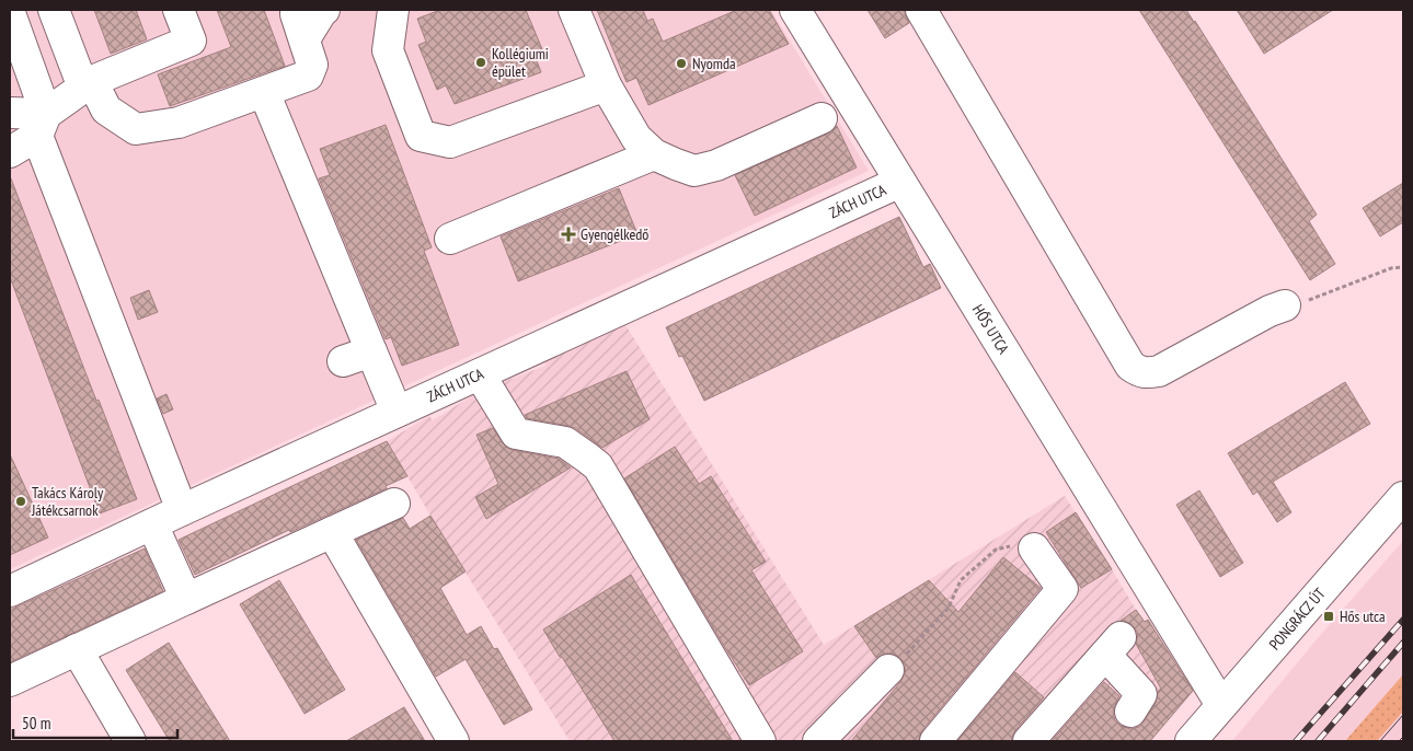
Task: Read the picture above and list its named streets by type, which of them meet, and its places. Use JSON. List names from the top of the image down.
{
  "streets": {
    "street": ["ZÁCH UTCA", "HŐS UTCA", "PONGRÁCZ ÚT"]
  },
  "crossings": [
    ["ZÁCH UTCA", "HŐS UTCA"],
    ["HŐS UTCA", "PONGRÁCZ ÚT"]
  ],
  "places": {
    "other": ["Kollégiumi épület", "Nyomda", "Takács Károly Játékcsarnok"],
    "health": ["Gyengélkedő"],
    "transit": ["Hős utca"]
  },
  "scale_bar": "50 m"
}
